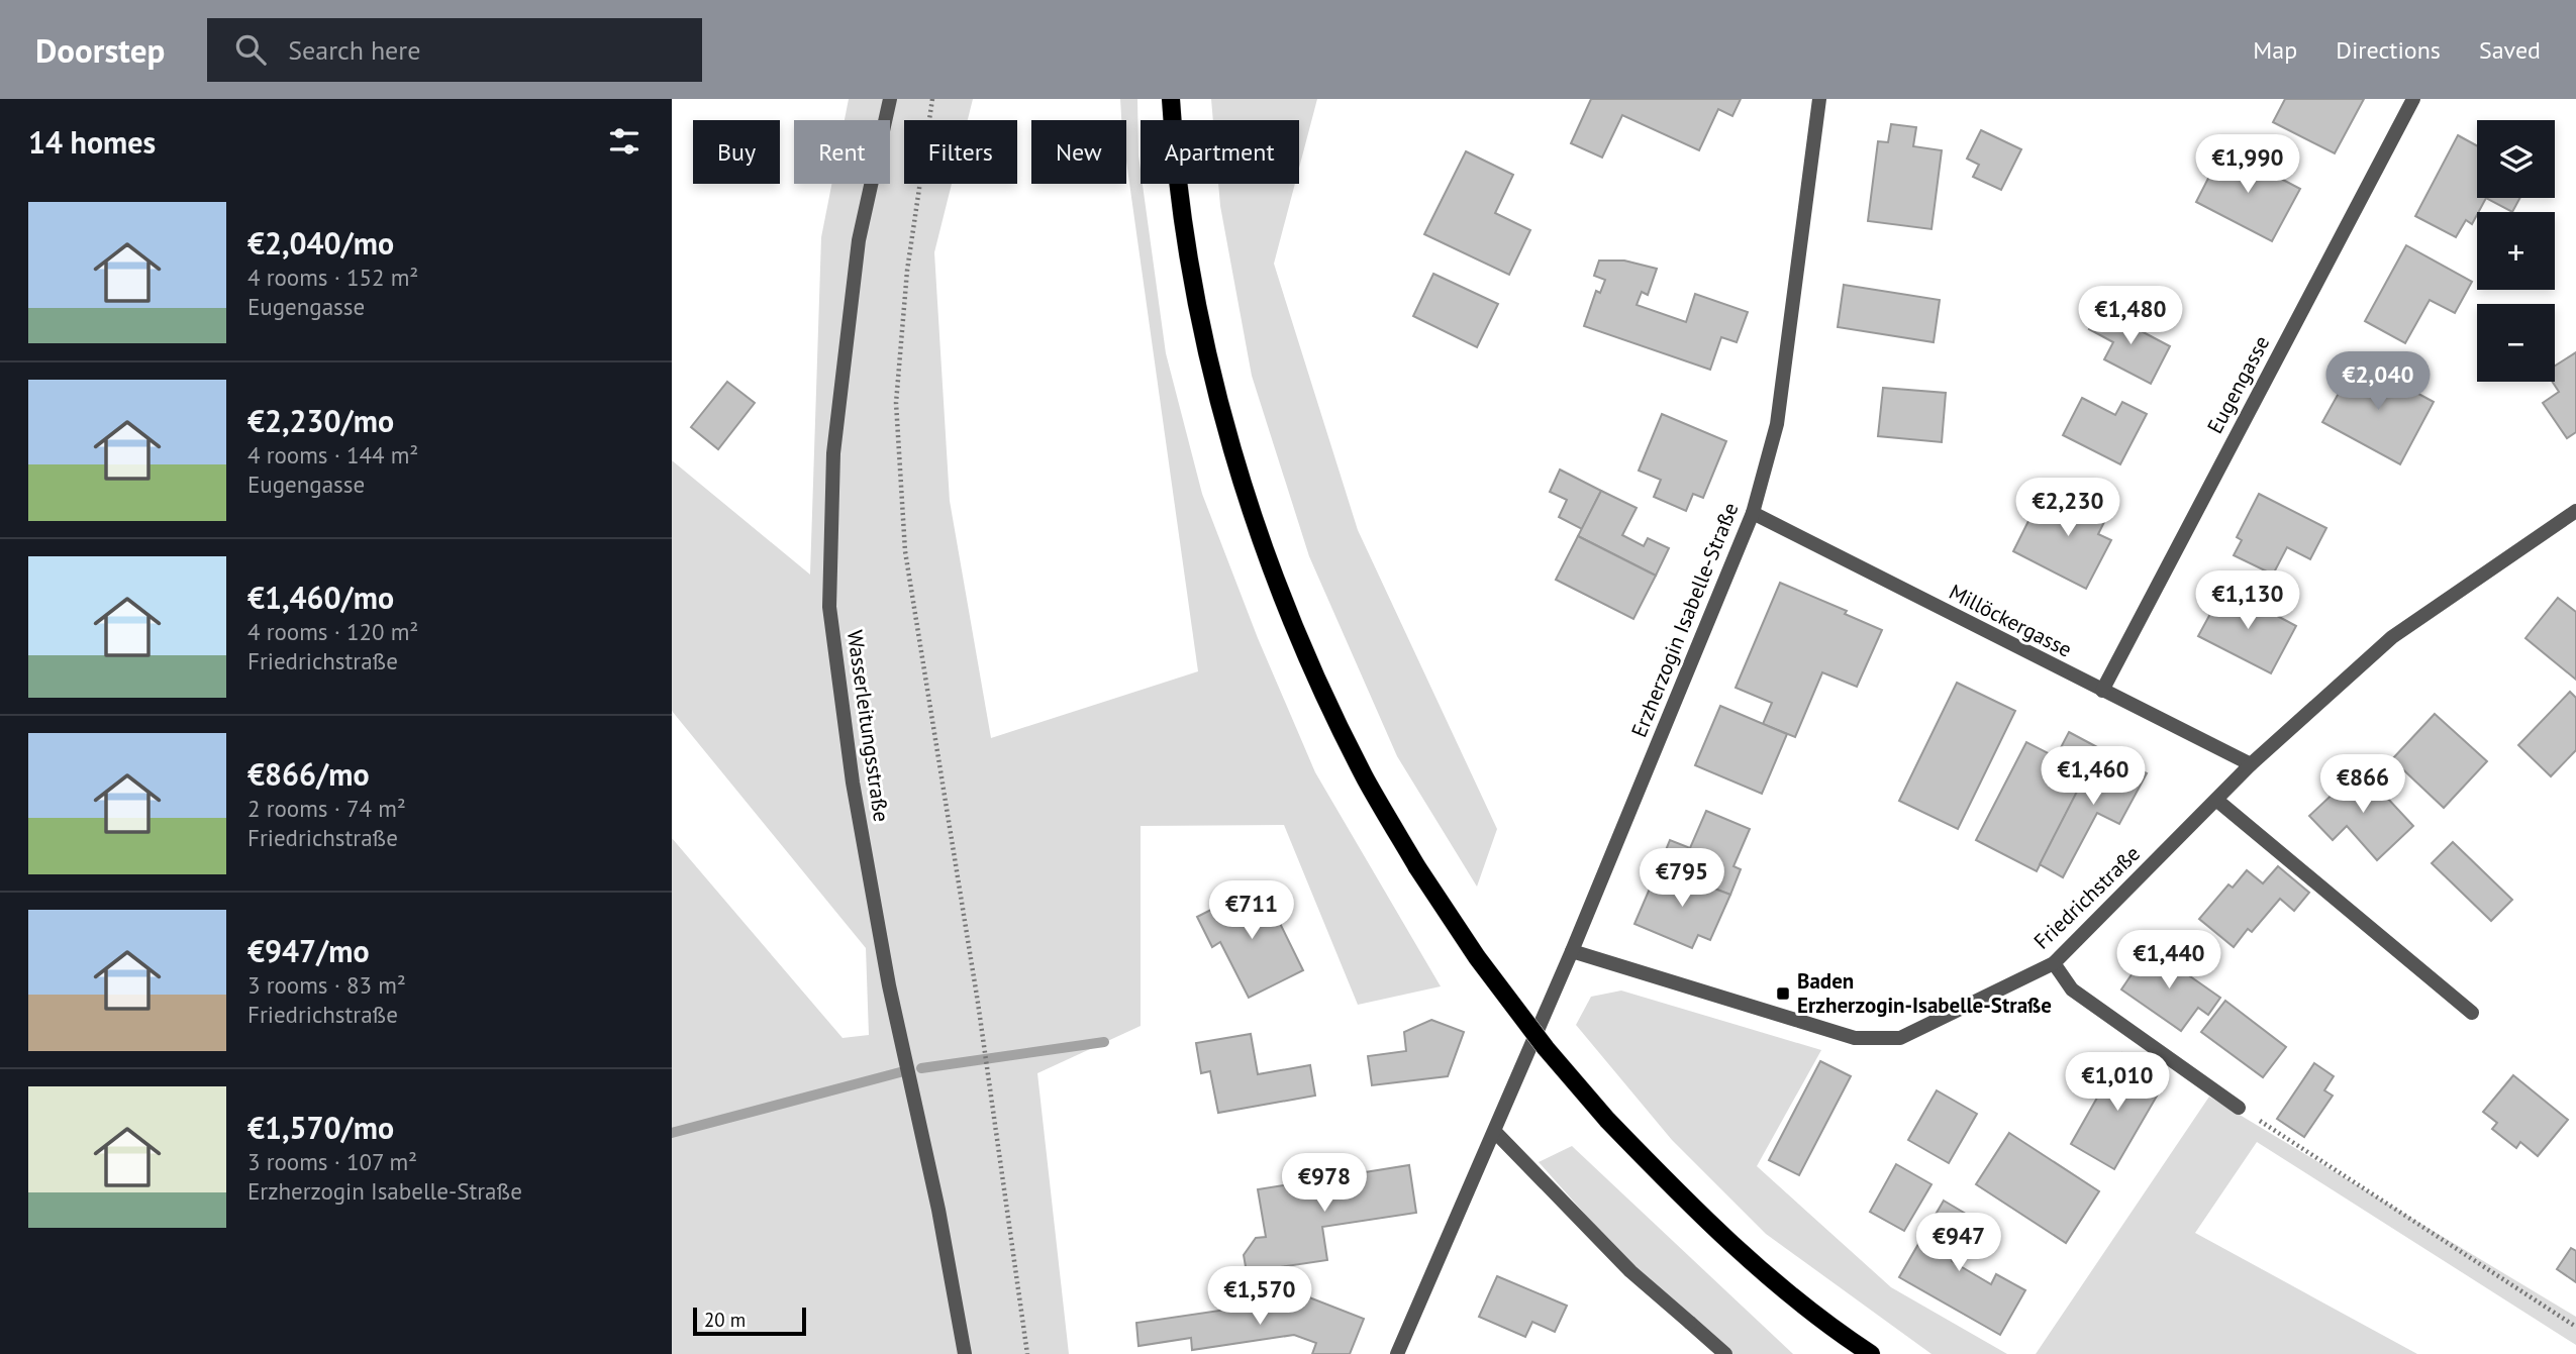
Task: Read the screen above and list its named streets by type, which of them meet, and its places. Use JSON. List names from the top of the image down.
{
  "streets": {
    "street": [
      "Eugengasse",
      "Erzherzogin Isabelle-Straße",
      "Millöckergasse",
      "Wasserleitungsstraße",
      "Friedrichstraße"
    ]
  },
  "crossings": [
    ["Eugengasse", "Millöckergasse"],
    ["Erzherzogin Isabelle-Straße", "Millöckergasse"],
    ["Erzherzogin Isabelle-Straße", "Friedrichstraße"],
    ["Millöckergasse", "Friedrichstraße"]
  ],
  "places": {
    "transit": ["Baden Erzherzogin-Isabelle-Straße"]
  },
  "scale_bar": "20 m",
  "page": {
    "header": "Doorstep",
    "search": "Search here",
    "nav": ["Map", "Directions", "Saved"],
    "heading": "14 homes",
    "map_buttons": ["+", "−"],
    "chip": [
      "Buy",
      "Rent",
      "Filters",
      "New",
      "Apartment"
    ],
    "price": [
      "€1,990",
      "€1,480",
      "€2,040",
      "€2,230",
      "€1,130",
      "€1,460",
      "€866",
      "€795",
      "€711",
      "€1,440",
      "€1,010",
      "€978",
      "€947",
      "€1,570"
    ],
    "list": [
      {
        "name": "€2,040/mo",
        "note": "4 rooms · 152 m² · Eugengasse"
      },
      {
        "name": "€2,230/mo",
        "note": "4 rooms · 144 m² · Eugengasse"
      },
      {
        "name": "€1,460/mo",
        "note": "4 rooms · 120 m² · Friedrichstraße"
      },
      {
        "name": "€866/mo",
        "note": "2 rooms · 74 m² · Friedrichstraße"
      },
      {
        "name": "€947/mo",
        "note": "3 rooms · 83 m² · Friedrichstraße"
      },
      {
        "name": "€1,570/mo",
        "note": "3 rooms · 107 m² · Erzherzogin Isabelle-Straße"
      }
    ],
    "scale": "20 m"
  }
}
